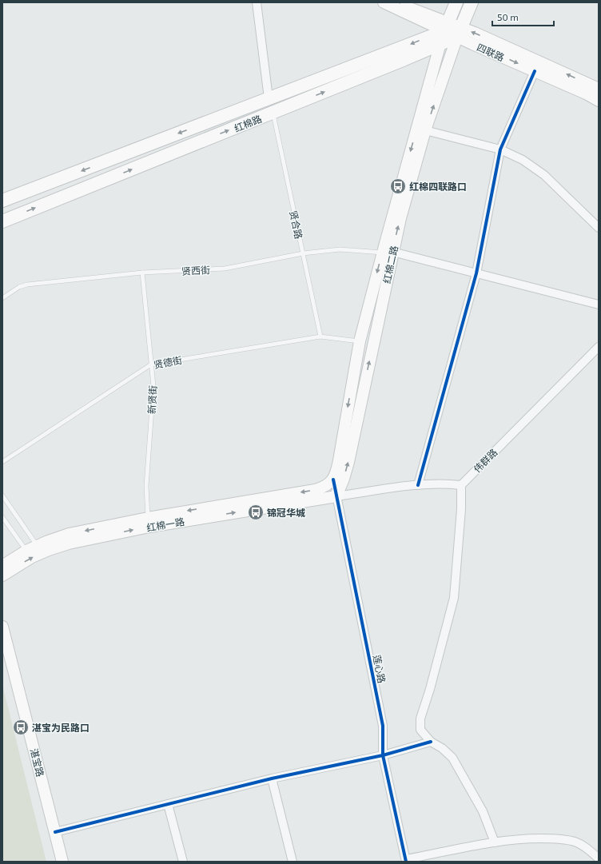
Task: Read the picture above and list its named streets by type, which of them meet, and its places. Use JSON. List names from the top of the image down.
{
  "streets": {
    "main road": [
      "四联路",
      "红棉路",
      "红棉二路",
      "红棉一路",
      "湛宝路"
    ],
    "street": ["伟群路", "莲心路"],
    "lane": [
      "贤合路",
      "贤西街",
      "贤德街",
      "新贤街"
    ]
  },
  "crossings": [
    ["四联路", "红棉路"],
    ["四联路", "红棉二路"],
    ["红棉路", "贤合路"],
    ["红棉路", "红棉二路"],
    ["贤合路", "贤西街"],
    ["贤合路", "贤德街"],
    ["红棉二路", "贤西街"],
    ["红棉二路", "贤德街"],
    ["红棉二路", "红棉一路"],
    ["红棉二路", "莲心路"],
    ["贤西街", "新贤街"],
    ["贤德街", "新贤街"],
    ["新贤街", "红棉一路"],
    ["红棉一路", "莲心路"]
  ],
  "places": {
    "bus stop": ["红棉四联路口", "锦冠华城", "湛宝为民路口"]
  },
  "scale_bar": "50 m"
}
